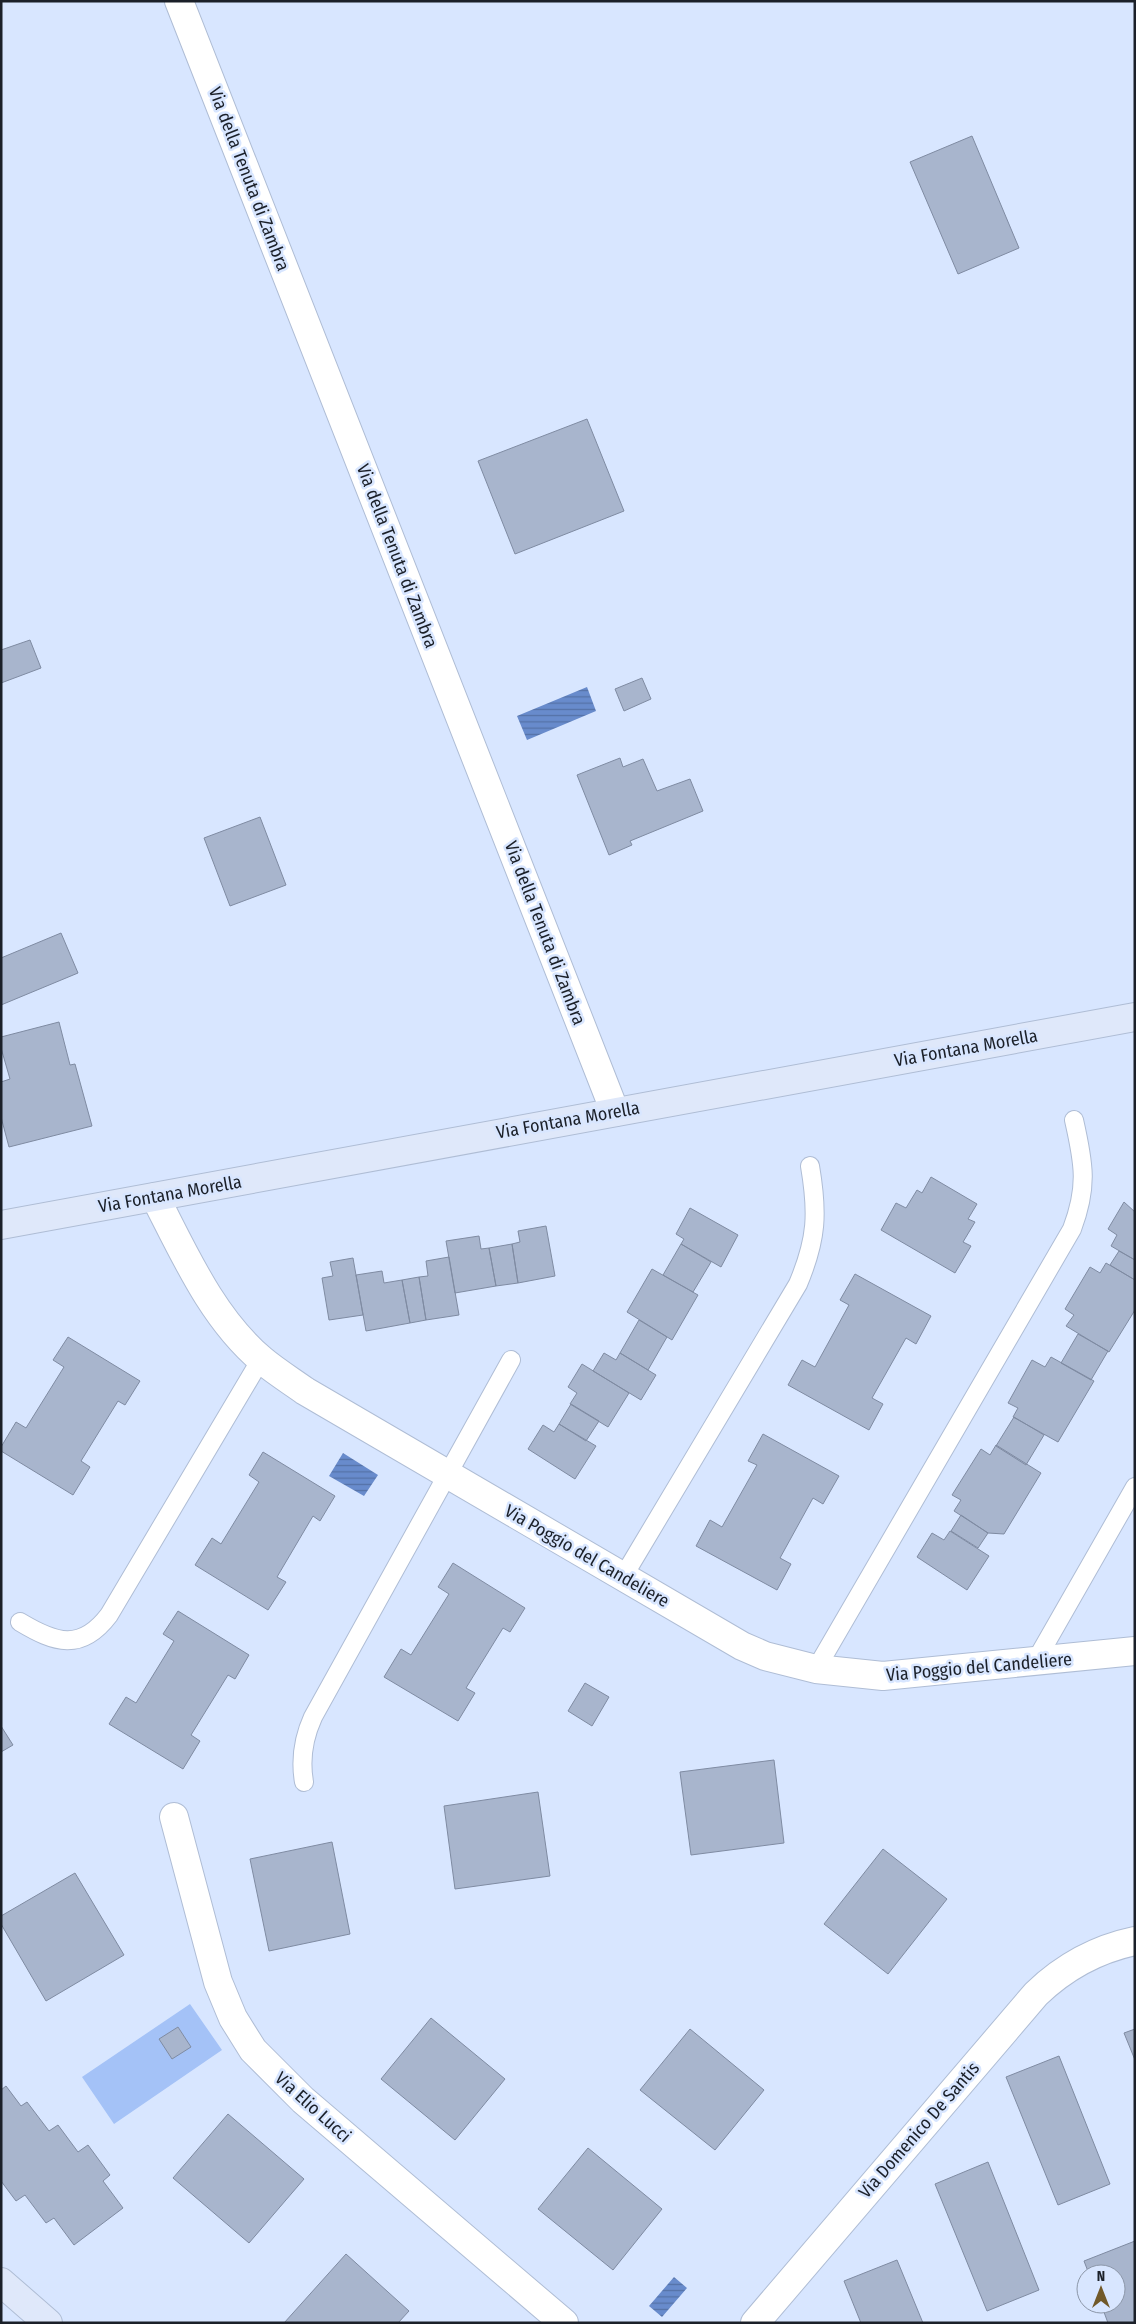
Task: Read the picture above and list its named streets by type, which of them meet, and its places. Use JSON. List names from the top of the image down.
{
  "streets": {
    "street": [
      "Via della Tenuta di Zambra",
      "Via Fontana Morella",
      "Via Poggio del Candeliere",
      "Via Elio Lucci",
      "Via Domenico De Santis"
    ]
  },
  "crossings": [
    ["Via della Tenuta di Zambra", "Via Fontana Morella"],
    ["Via Fontana Morella", "Via Poggio del Candeliere"]
  ],
  "north": "top"
}
